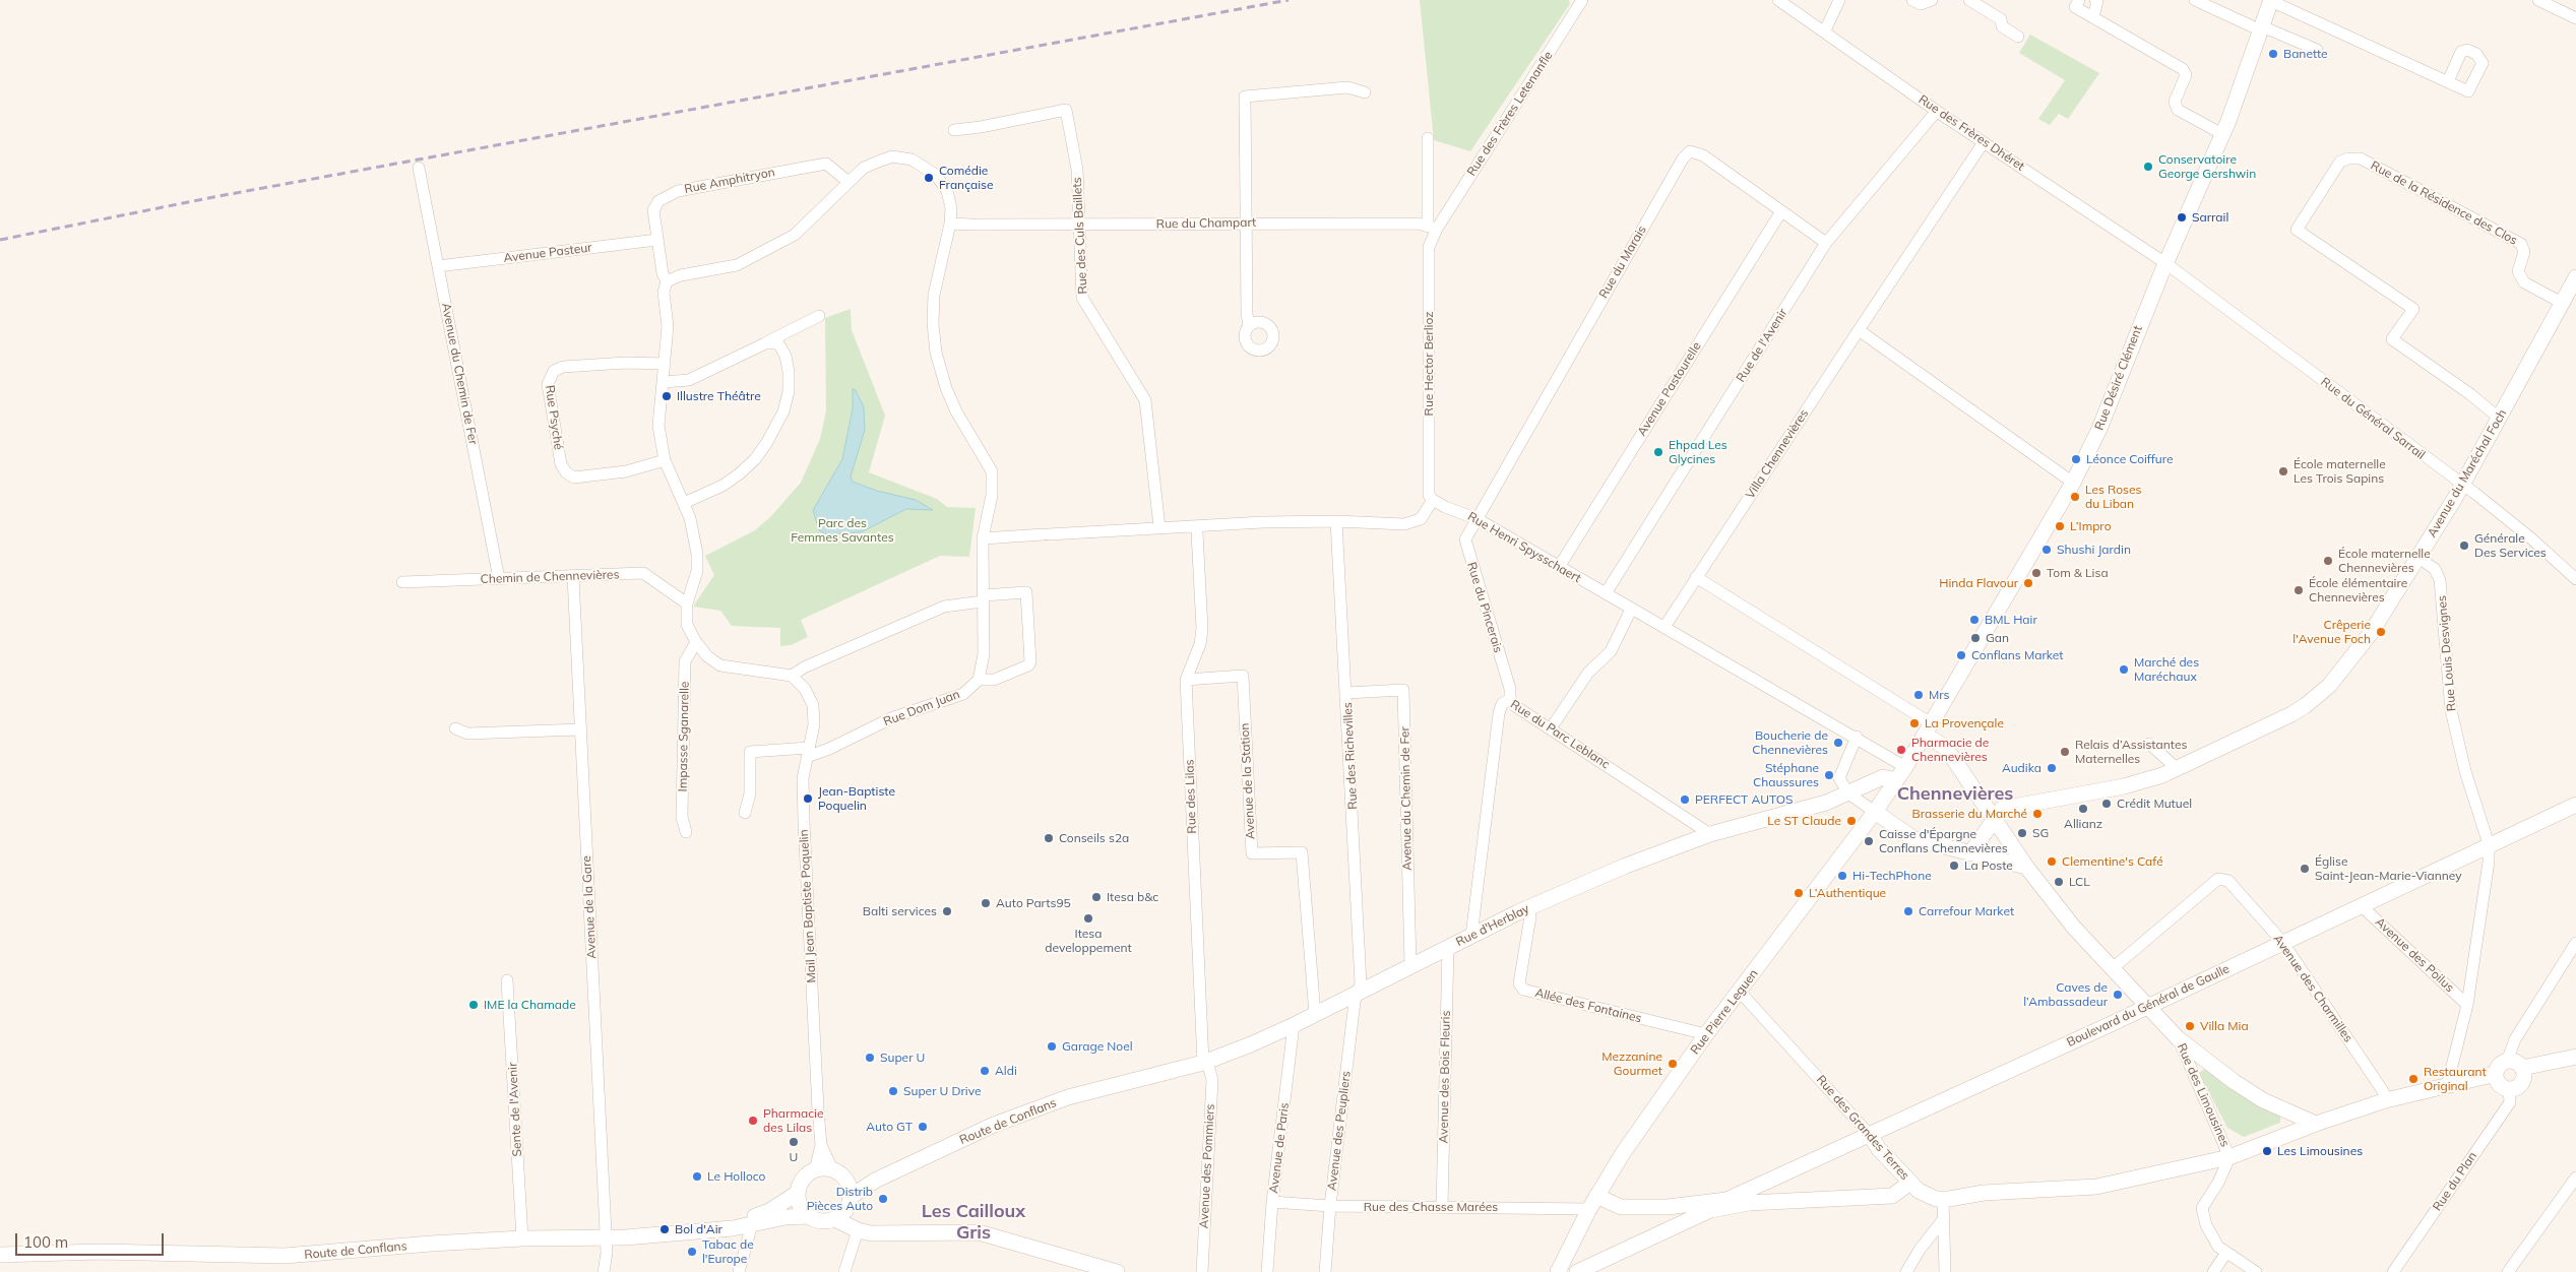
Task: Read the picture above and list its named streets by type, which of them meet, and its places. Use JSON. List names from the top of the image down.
{
  "streets": {
    "main road": [
      "Rue Désiré Clément",
      "Avenue du Maréchal Foch",
      "Rue d'Herblay",
      "Boulevard du Général de Gaulle",
      "Rue Pierre Leguen",
      "Route de Conflans",
      "Rue des Grandes Terres",
      "Rue des Chasse Marées"
    ],
    "street": [
      "Rue des Frères Letenanfle",
      "Rue des Frères Dhéret",
      "Rue Amphitryon",
      "Rue de la Résidence des Clos",
      "Rue du Champart",
      "Rue des Culs Baillets",
      "Avenue Pasteur",
      "Rue du Marais",
      "Rue de l'Avenir",
      "Rue Hector Berlioz",
      "Avenue du Chemin de Fer",
      "Avenue Pastourelle",
      "Rue Psyché",
      "Rue du Général Sarrail",
      "Villa Chennevières",
      "Rue Henri Spysschaert",
      "Chemin de Chennevières",
      "Rue du Pincerais",
      "Rue Louis Desvignes",
      "Rue Dom Juan",
      "Rue du Parc Leblanc",
      "Impasse Sganarelle",
      "Rue des Richevilles",
      "Avenue de la Station",
      "Rue des Lilas",
      "Mail Jean Baptiste Poquelin",
      "Avenue de la Gare",
      "Avenue des Poilus",
      "Avenue des Charmilles",
      "Allée des Fontaines",
      "Avenue des Bois Fleuris",
      "Rue des Limousines",
      "Sente de l'Avenir",
      "Avenue des Peupliers",
      "Avenue de Paris",
      "Avenue des Pommiers",
      "Rue du Plan"
    ]
  },
  "crossings": [
    ["Rue des Frères Letenanfle", "Rue du Champart"],
    ["Rue des Frères Letenanfle", "Rue Hector Berlioz"],
    ["Rue des Frères Dhéret", "Rue de l'Avenir"],
    ["Rue des Frères Dhéret", "Rue Désiré Clément"],
    ["Rue des Frères Dhéret", "Rue du Général Sarrail"],
    ["Rue des Frères Dhéret", "Villa Chennevières"],
    ["Rue Amphitryon", "Avenue Pasteur"],
    ["Rue Amphitryon", "Rue Psyché"],
    ["Rue Amphitryon", "Chemin de Chennevières"],
    ["Rue de la Résidence des Clos", "Avenue du Maréchal Foch"],
    ["Rue du Champart", "Rue des Culs Baillets"],
    ["Rue du Champart", "Rue Hector Berlioz"],
    ["Avenue Pasteur", "Avenue du Chemin de Fer"],
    ["Rue du Marais", "Rue de l'Avenir"],
    ["Rue du Marais", "Avenue Pastourelle"],
    ["Rue du Marais", "Rue Henri Spysschaert"],
    ["Rue du Marais", "Rue du Pincerais"],
    ["Rue de l'Avenir", "Rue Henri Spysschaert"],
    ["Rue Hector Berlioz", "Rue Henri Spysschaert"],
    ["Avenue du Chemin de Fer", "Chemin de Chennevières"],
    ["Avenue du Chemin de Fer", "Rue des Richevilles"],
    ["Avenue du Chemin de Fer", "Rue d'Herblay"],
    ["Rue Désiré Clément", "Rue du Général Sarrail"],
    ["Rue Désiré Clément", "Rue Henri Spysschaert"],
    ["Rue Désiré Clément", "Rue Pierre Leguen"],
    ["Avenue Pastourelle", "Rue Henri Spysschaert"],
    ["Rue du Général Sarrail", "Avenue du Maréchal Foch"],
    ["Villa Chennevières", "Rue Henri Spysschaert"],
    ["Avenue du Maréchal Foch", "Rue Louis Desvignes"],
    ["Rue Henri Spysschaert", "Rue du Pincerais"],
    ["Rue Henri Spysschaert", "Rue Pierre Leguen"],
    ["Chemin de Chennevières", "Avenue de la Gare"],
    ["Rue du Pincerais", "Rue du Parc Leblanc"],
    ["Rue Louis Desvignes", "Boulevard du Général de Gaulle"],
    ["Rue Dom Juan", "Mail Jean Baptiste Poquelin"],
    ["Rue du Parc Leblanc", "Rue d'Herblay"],
    ["Rue des Richevilles", "Rue d'Herblay"],
    ["Rue des Richevilles", "Avenue des Peupliers"],
    ["Avenue de la Station", "Rue des Lilas"],
    ["Avenue de la Station", "Rue d'Herblay"],
    ["Rue des Lilas", "Rue d'Herblay"],
    ["Rue des Lilas", "Avenue des Pommiers"],
    ["Mail Jean Baptiste Poquelin", "Route de Conflans"],
    ["Avenue de la Gare", "Route de Conflans"],
    ["Rue d'Herblay", "Allée des Fontaines"],
    ["Rue d'Herblay", "Rue Pierre Leguen"],
    ["Rue d'Herblay", "Avenue des Bois Fleuris"],
    ["Rue d'Herblay", "Route de Conflans"],
    ["Rue d'Herblay", "Avenue des Peupliers"],
    ["Rue d'Herblay", "Avenue de Paris"],
    ["Rue d'Herblay", "Avenue des Pommiers"],
    ["Avenue des Poilus", "Boulevard du Général de Gaulle"],
    ["Avenue des Charmilles", "Boulevard du Général de Gaulle"],
    ["Allée des Fontaines", "Rue Pierre Leguen"],
    ["Boulevard du Général de Gaulle", "Rue des Grandes Terres"],
    ["Boulevard du Général de Gaulle", "Rue des Chasse Marées"],
    ["Rue Pierre Leguen", "Rue des Grandes Terres"],
    ["Rue Pierre Leguen", "Rue des Chasse Marées"],
    ["Avenue des Bois Fleuris", "Rue des Chasse Marées"],
    ["Sente de l'Avenir", "Route de Conflans"],
    ["Avenue des Peupliers", "Rue des Chasse Marées"],
    ["Avenue de Paris", "Rue des Chasse Marées"]
  ],
  "districts": ["Chennevières", "Les Cailloux Gris"],
  "parks": ["Parc des Femmes Savantes"],
  "places": [
    "Banette",
    "Conservatoire George Gershwin",
    "Comédie Française",
    "Sarrail",
    "Illustre Théâtre",
    "Ehpad Les Glycines",
    "Léonce Coiffure",
    "École maternelle Les Trois Sapins",
    "Les Roses du Liban",
    "L’Impro",
    "Générale Des Services",
    "Shushi Jardin",
    "École maternelle Chennevières",
    "Tom & Lisa",
    "Hinda Flavour",
    "École élémentaire Chennevières",
    "BML Hair",
    "Crêperie l'Avenue Foch",
    "Gan",
    "Conflans Market",
    "Marché des Maréchaux",
    "Mrs",
    "La Provençale",
    "Boucherie de Chennevières",
    "Pharmacie de Chennevières",
    "Relais d’Assistantes Maternelles",
    "Audika",
    "Stéphane Chaussures",
    "Jean-Baptiste Poquelin",
    "PERFECT AUTOS",
    "Crédit Mutuel",
    "Allianz",
    "Brasserie du Marché",
    "Le ST Claude",
    "SG",
    "Conseils s2a",
    "Caisse d'Épargne Conflans Chennevières",
    "Clementine's Café",
    "La Poste",
    "Église Saint-Jean-Marie-Vianney",
    "Hi-TechPhone",
    "LCL",
    "L’Authentique",
    "Itesa b&c",
    "Auto Parts95",
    "Balti services",
    "Carrefour Market",
    "Itesa developpement",
    "Caves de l’Ambassadeur",
    "IME la Chamade",
    "Villa Mia",
    "Garage Noel",
    "Super U",
    "Mezzanine Gourmet",
    "Aldi",
    "Restaurant Original",
    "Super U Drive",
    "Pharmacie des Lilas",
    "Auto GT",
    "U",
    "Les Limousines",
    "Le Holloco",
    "Distrib Pièces Auto",
    "Bol d'Air",
    "Tabac de l'Europe"
  ],
  "scale_bar": "100 m"
}
